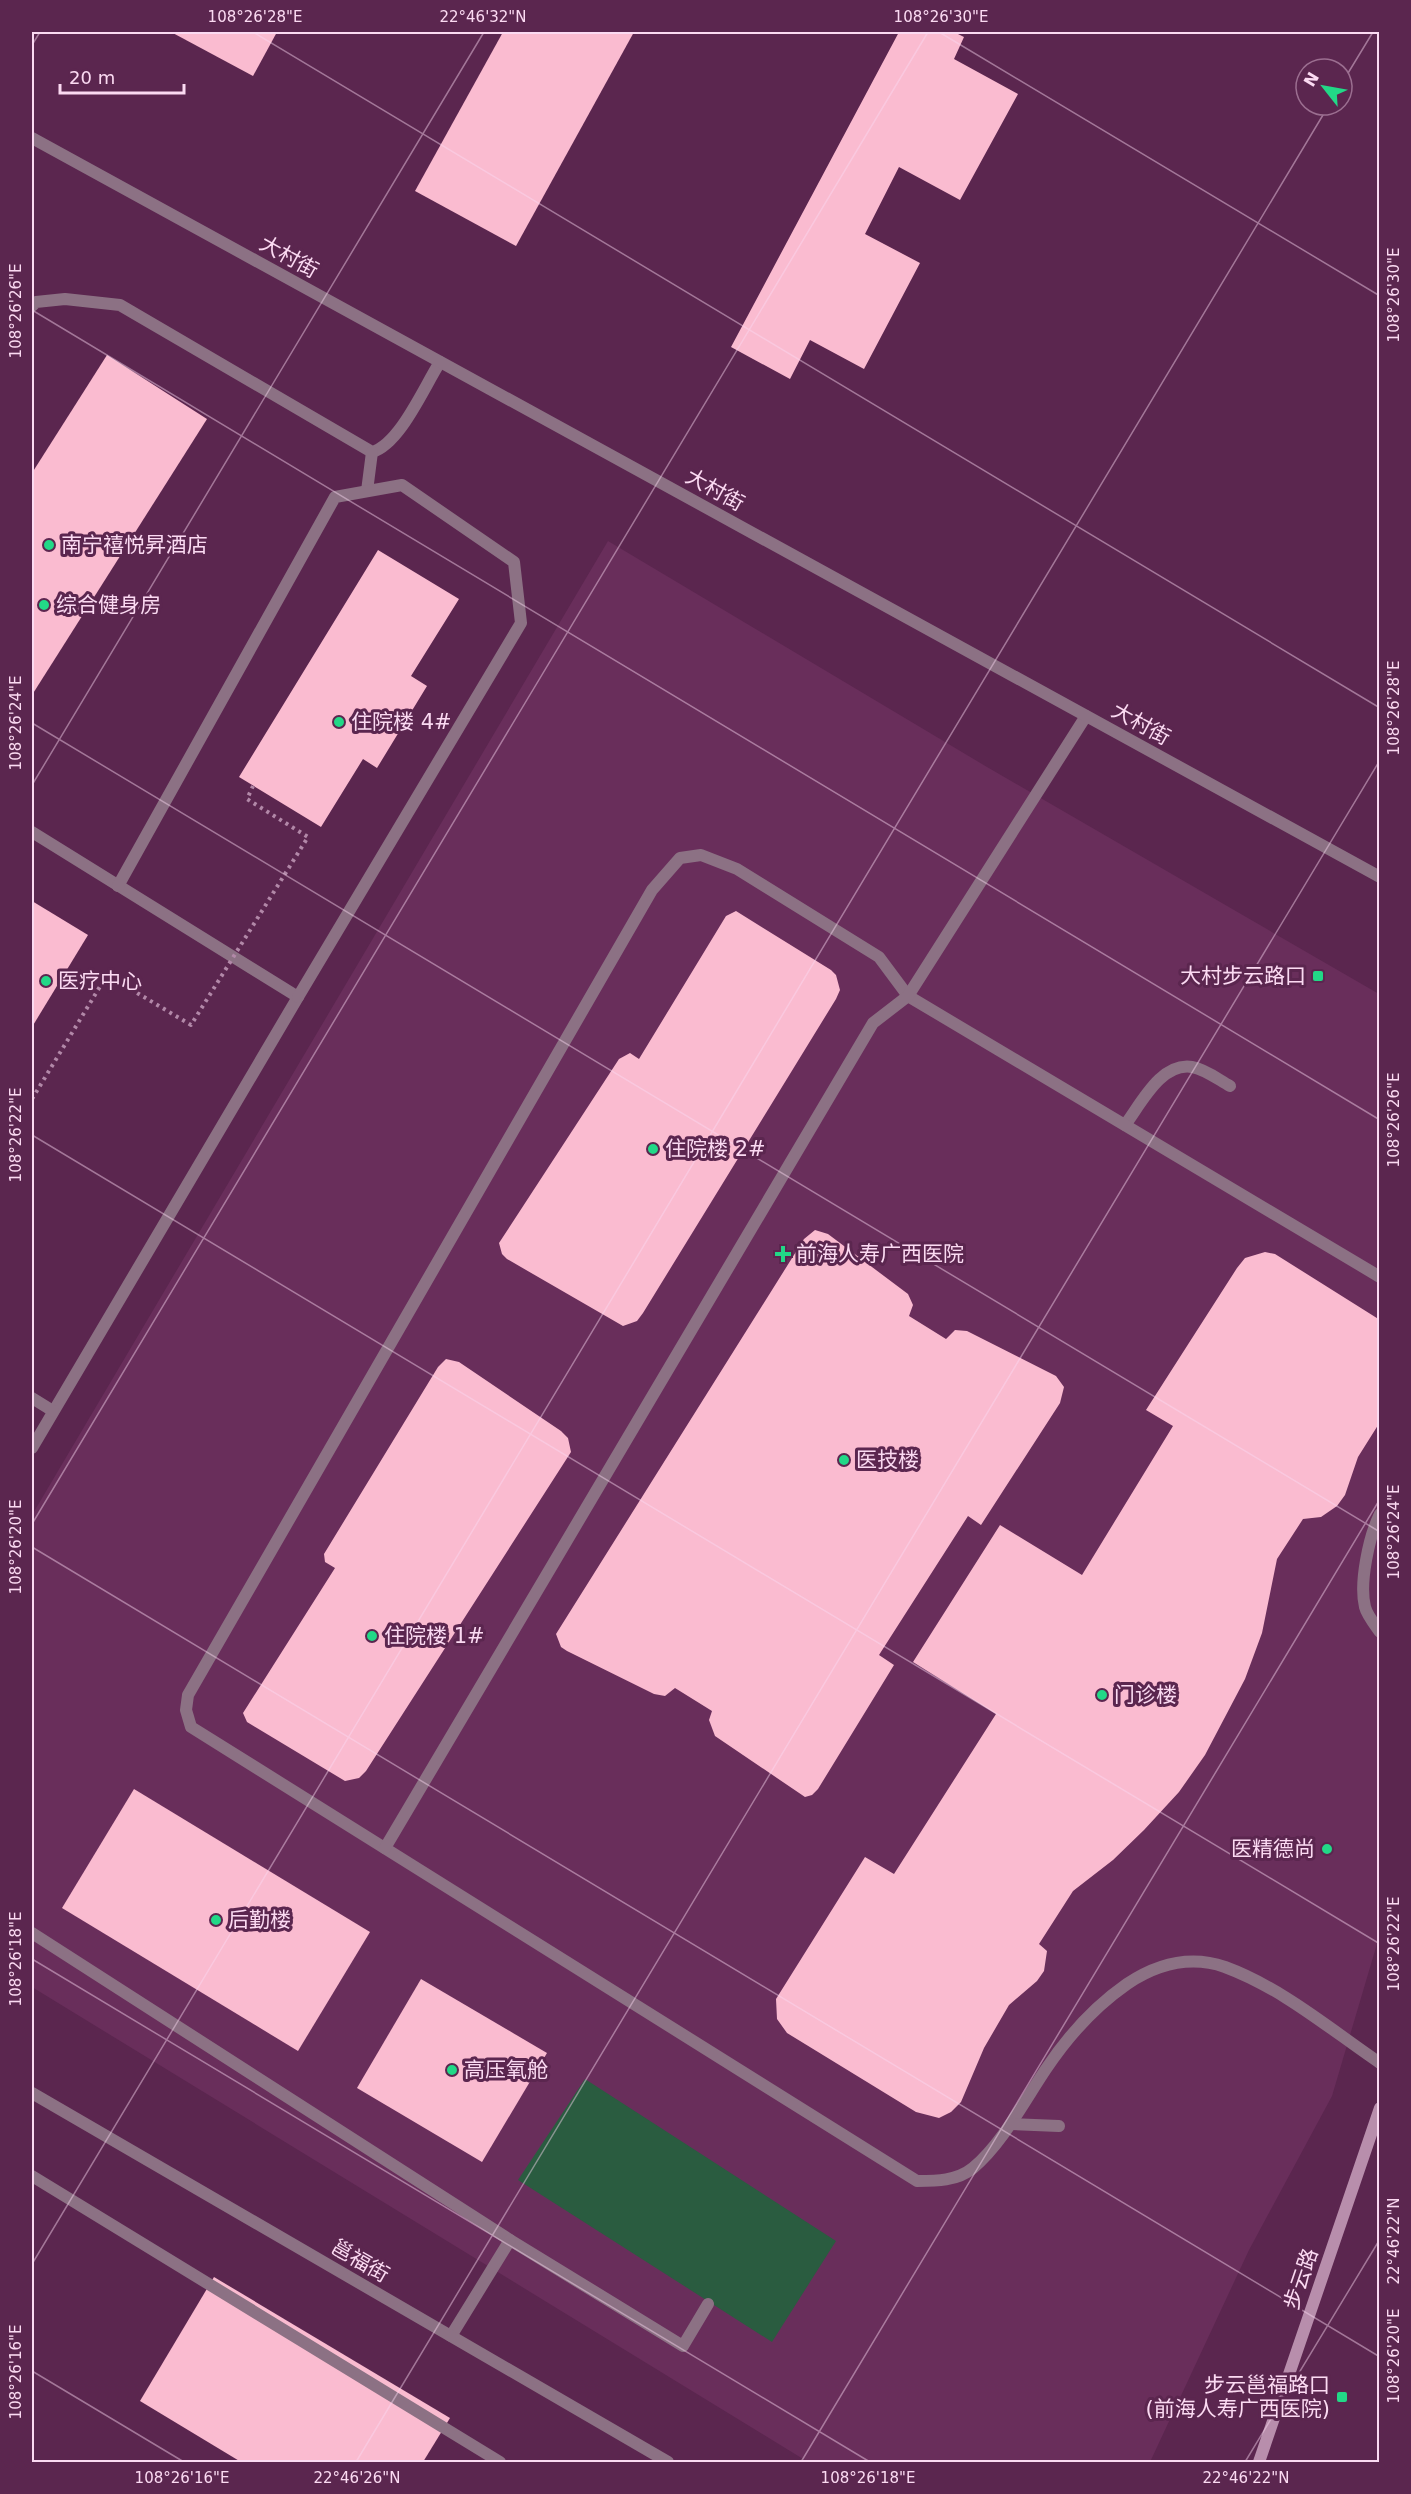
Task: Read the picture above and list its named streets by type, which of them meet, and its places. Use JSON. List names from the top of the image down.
{
  "streets": {
    "street": ["大村街", "邕福街", "步云路"]
  },
  "places": {
    "other": [
      "南宁禧悦昇酒店",
      "综合健身房",
      "住院楼 4#",
      "医疗中心",
      "住院楼 2#",
      "医技楼",
      "住院楼 1#",
      "门诊楼",
      "医精德尚",
      "后勤楼",
      "高压氧舱"
    ],
    "transit": ["大村步云路口", "步云邕福路口 (前海人寿广西医院)"],
    "health": ["前海人寿广西医院"]
  },
  "scale_bar": "20 m",
  "north": "top left",
  "coordinates": [
    "108°26'28\"E",
    "22°46'32\"N",
    "108°26'30\"E",
    "108°26'26\"E",
    "108°26'24\"E",
    "108°26'22\"E",
    "108°26'20\"E",
    "108°26'18\"E",
    "22°46'22\"N",
    "108°26'16\"E",
    "22°46'26\"N"
  ]
}
